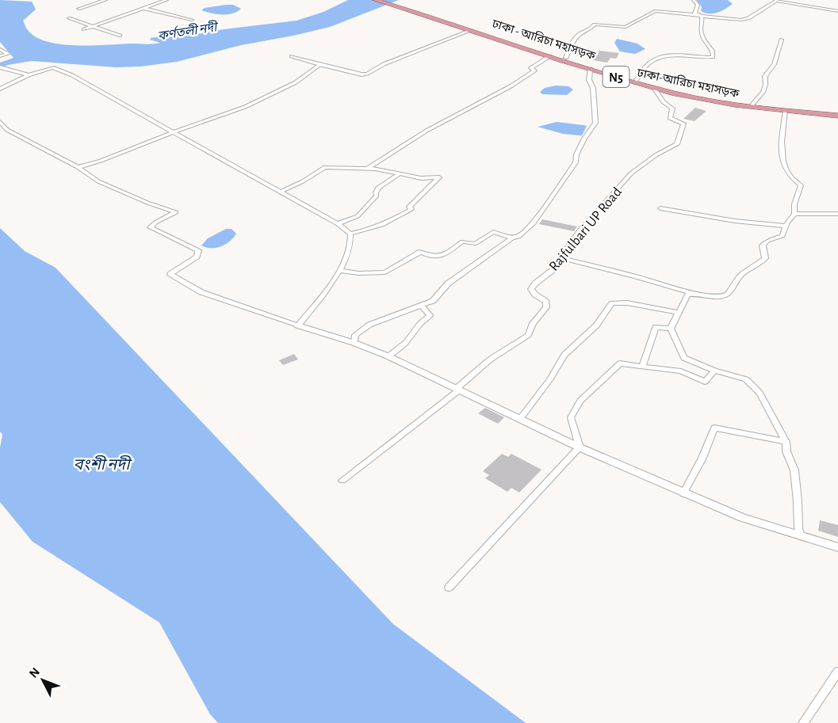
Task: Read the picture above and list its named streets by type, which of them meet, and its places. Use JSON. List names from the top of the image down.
{
  "streets": {
    "highway": ["ঢাকা - আরিচা মহাসড়ক", "N5", "ঢাকা-আরিচা মহাসড়ক"],
    "street": ["Rajfulbari UP Road"]
  },
  "crossings": [
    ["ঢাকা - আরিচা মহাসড়ক", "N5"],
    ["ঢাকা - আরিচা মহাসড়ক", "ঢাকা-আরিচা মহাসড়ক"],
    ["N5", "ঢাকা-আরিচা মহাসড়ক"],
    ["ঢাকা-আরিচা মহাসড়ক", "Rajfulbari UP Road"]
  ],
  "water": ["কর্ণতলী নদী", "বংশী নদী"],
  "north": "top left"
}
